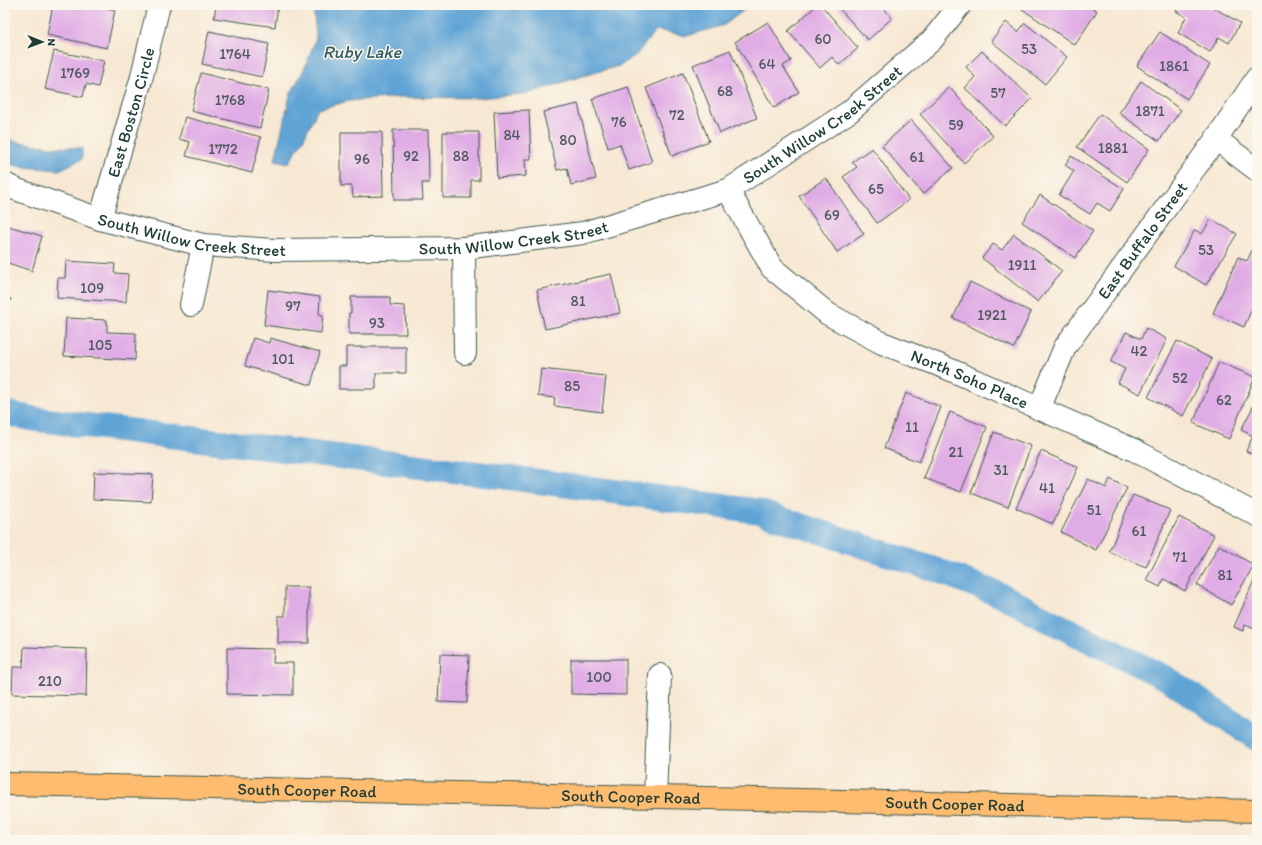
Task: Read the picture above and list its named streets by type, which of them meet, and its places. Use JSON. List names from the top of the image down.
{
  "streets": {
    "main road": ["South Cooper Road"],
    "street": [
      "East Boston Circle",
      "South Willow Creek Street",
      "East Buffalo Street",
      "North Soho Place"
    ]
  },
  "crossings": [
    ["East Boston Circle", "South Willow Creek Street"],
    ["South Willow Creek Street", "North Soho Place"],
    ["East Buffalo Street", "North Soho Place"]
  ],
  "water": ["Ruby Lake"],
  "house_numbers": [
    "60",
    "53",
    "1764",
    "64",
    "1861",
    "1769",
    "68",
    "57",
    "1768",
    "1871",
    "72",
    "76",
    "59",
    "84",
    "80",
    "1881",
    "1772",
    "92",
    "88",
    "61",
    "96",
    "65",
    "69",
    "53",
    "1911",
    "109",
    "81",
    "97",
    "1921",
    "93",
    "105",
    "42",
    "101",
    "52",
    "85",
    "62",
    "11",
    "21",
    "31",
    "41",
    "51",
    "61",
    "71",
    "81",
    "100",
    "210"
  ],
  "north": "right"
}
